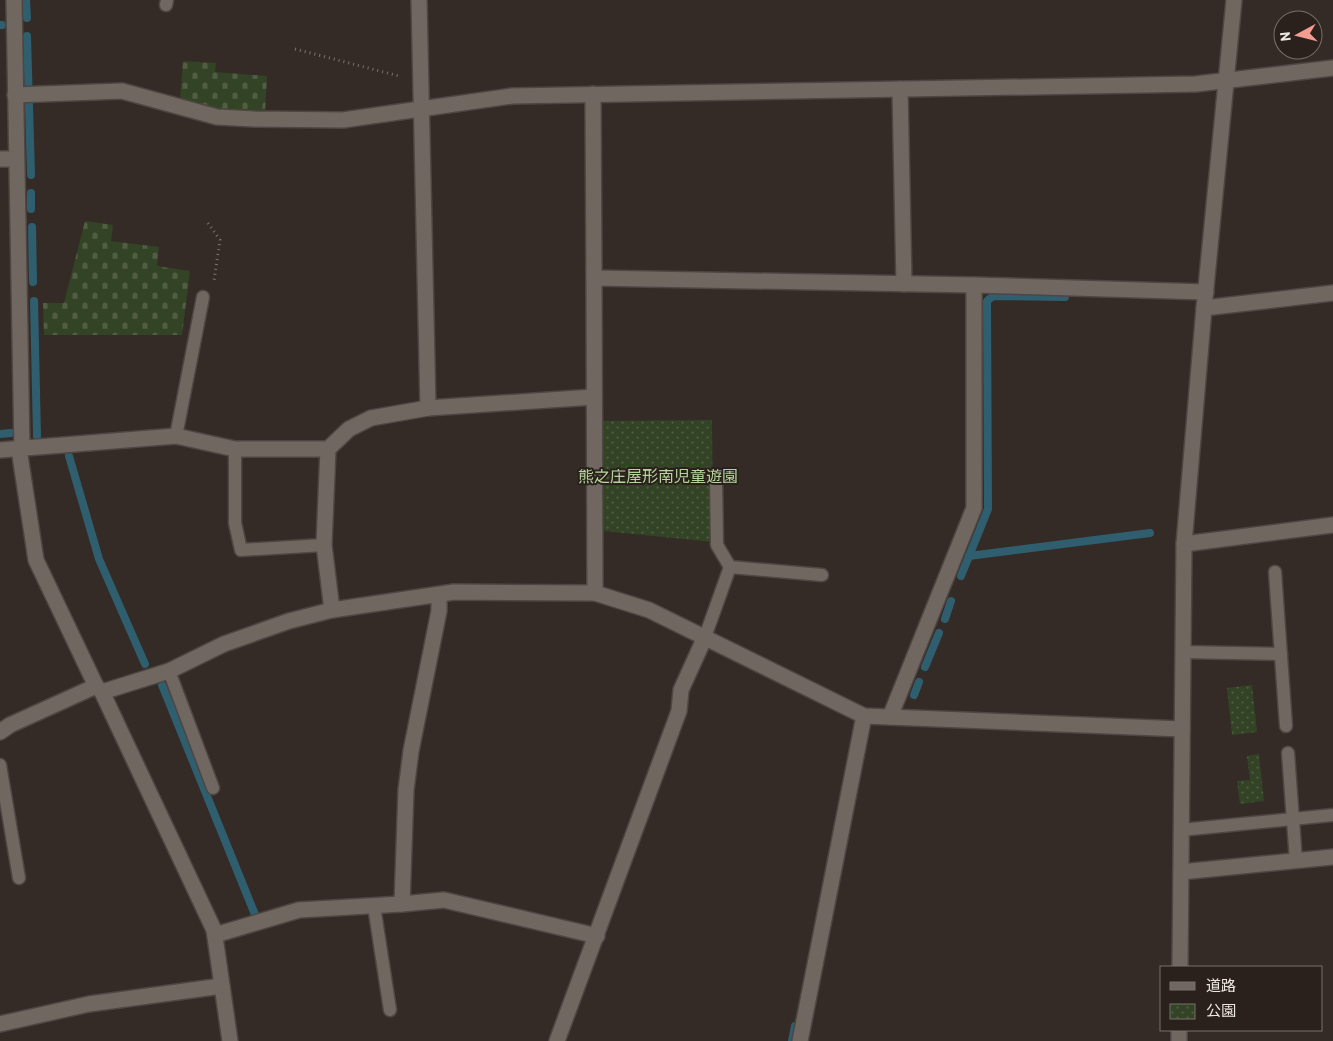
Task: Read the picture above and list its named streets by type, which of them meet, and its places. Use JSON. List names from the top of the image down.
{
  "parks": ["熊之庄屋形南児童遊園"],
  "legend": ["道路", "公園"],
  "north": "left"
}
